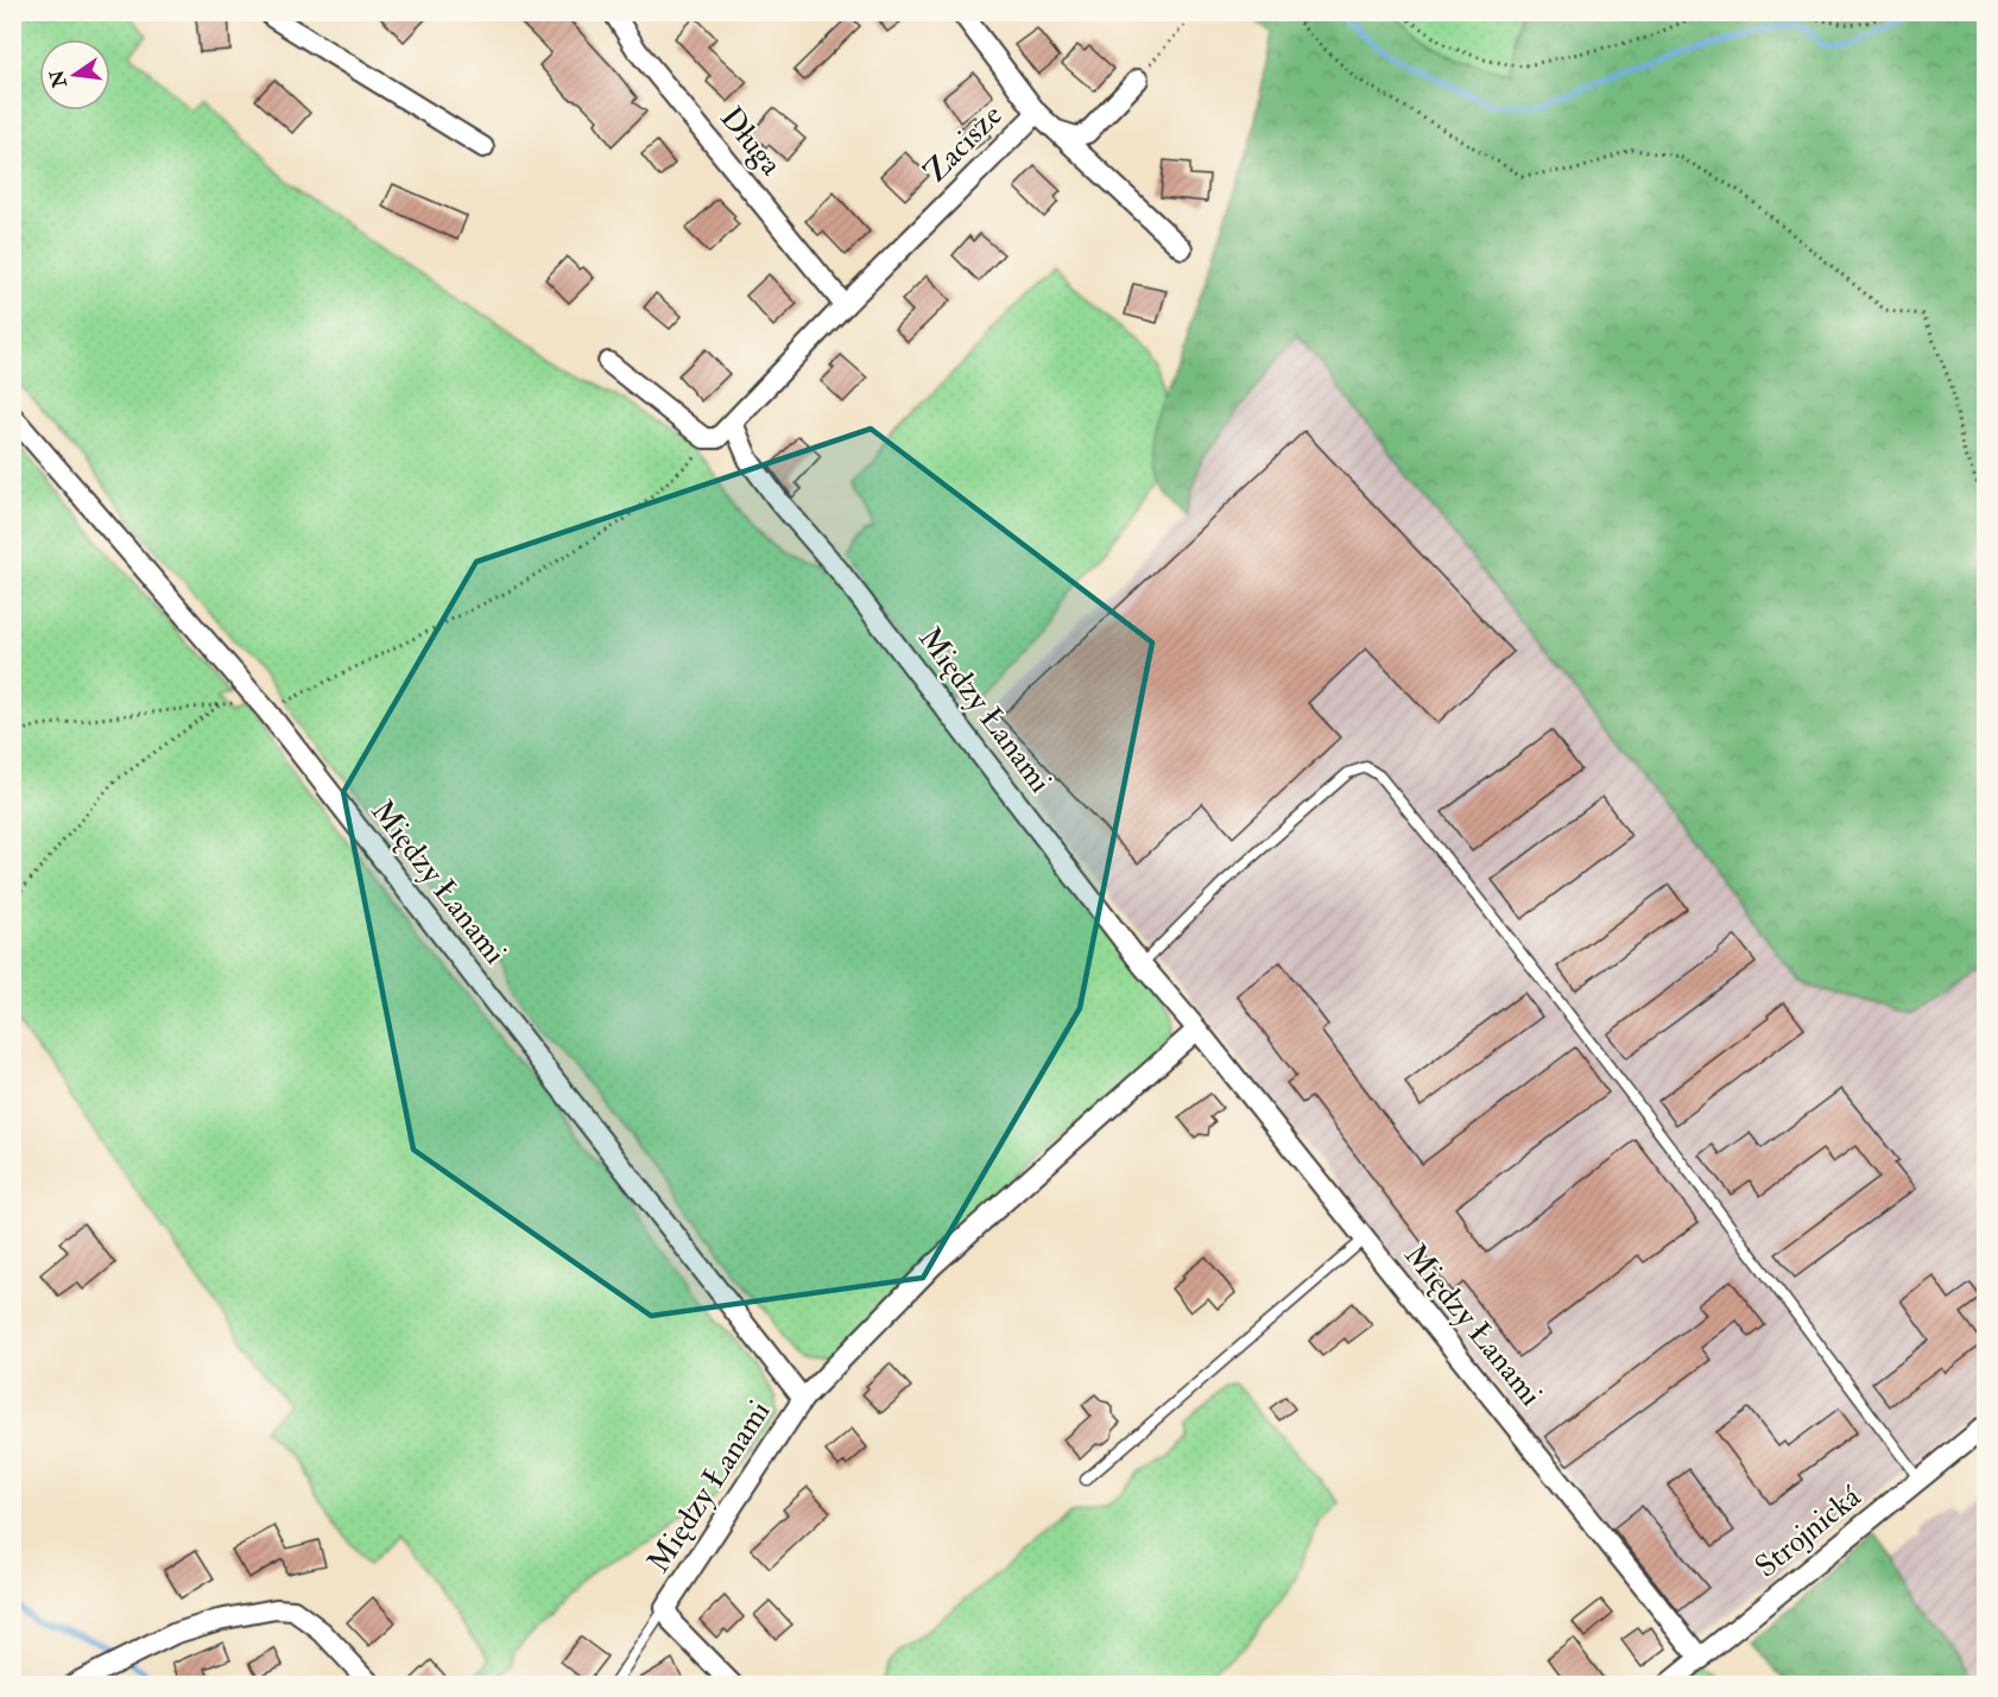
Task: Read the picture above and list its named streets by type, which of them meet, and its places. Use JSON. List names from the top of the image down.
{
  "streets": {
    "street": [
      "Długa",
      "Zacisze",
      "Między Łanami",
      "Strojnická"
    ]
  },
  "crossings": [
    ["Długa", "Zacisze"],
    ["Między Łanami", "Strojnická"]
  ],
  "north": "left"
}
